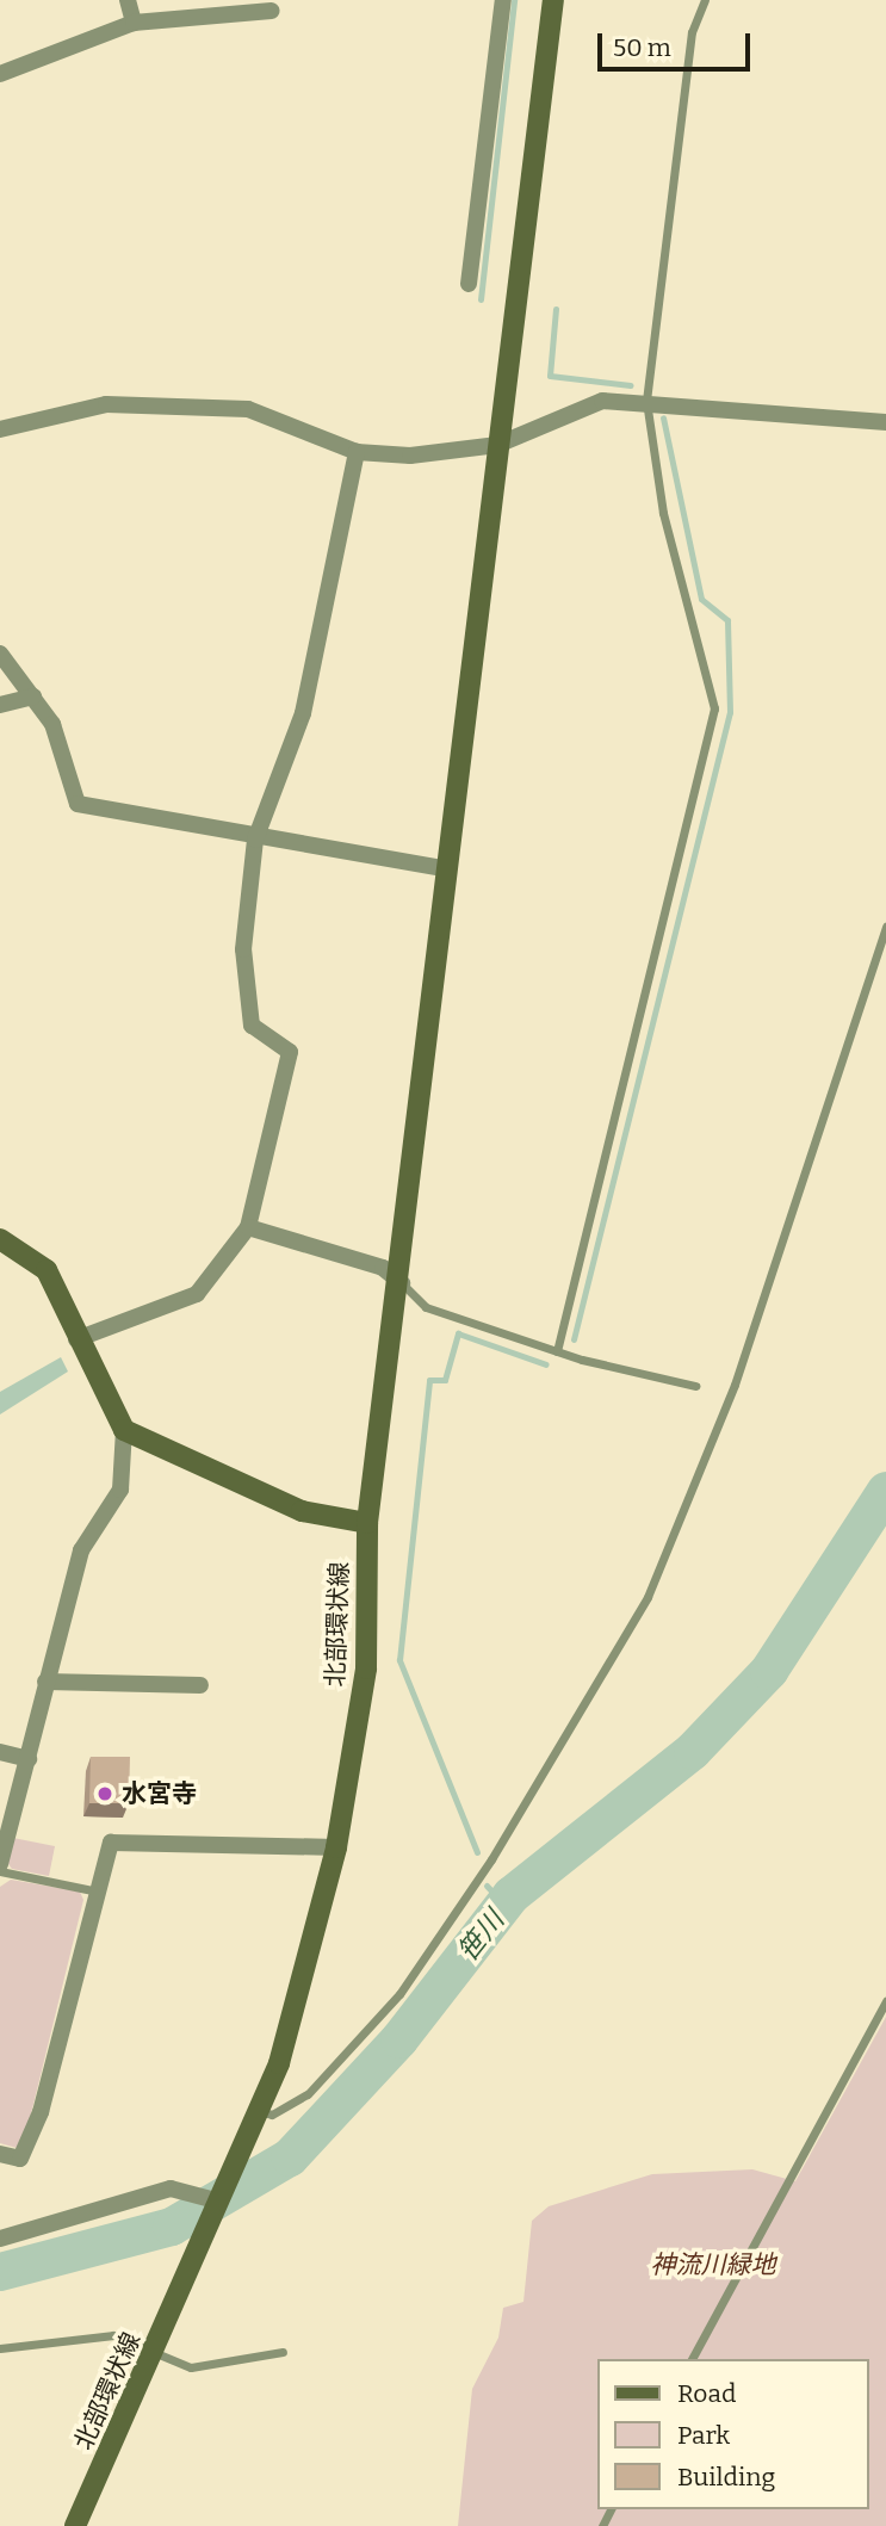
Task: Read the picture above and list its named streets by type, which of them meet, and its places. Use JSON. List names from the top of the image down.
{
  "streets": {
    "street": ["北部環状線"]
  },
  "water": ["笹川"],
  "parks": ["神流川緑地"],
  "places": ["水宮寺"],
  "legend": ["Road", "Park", "Building"],
  "scale_bar": "50 m"
}
